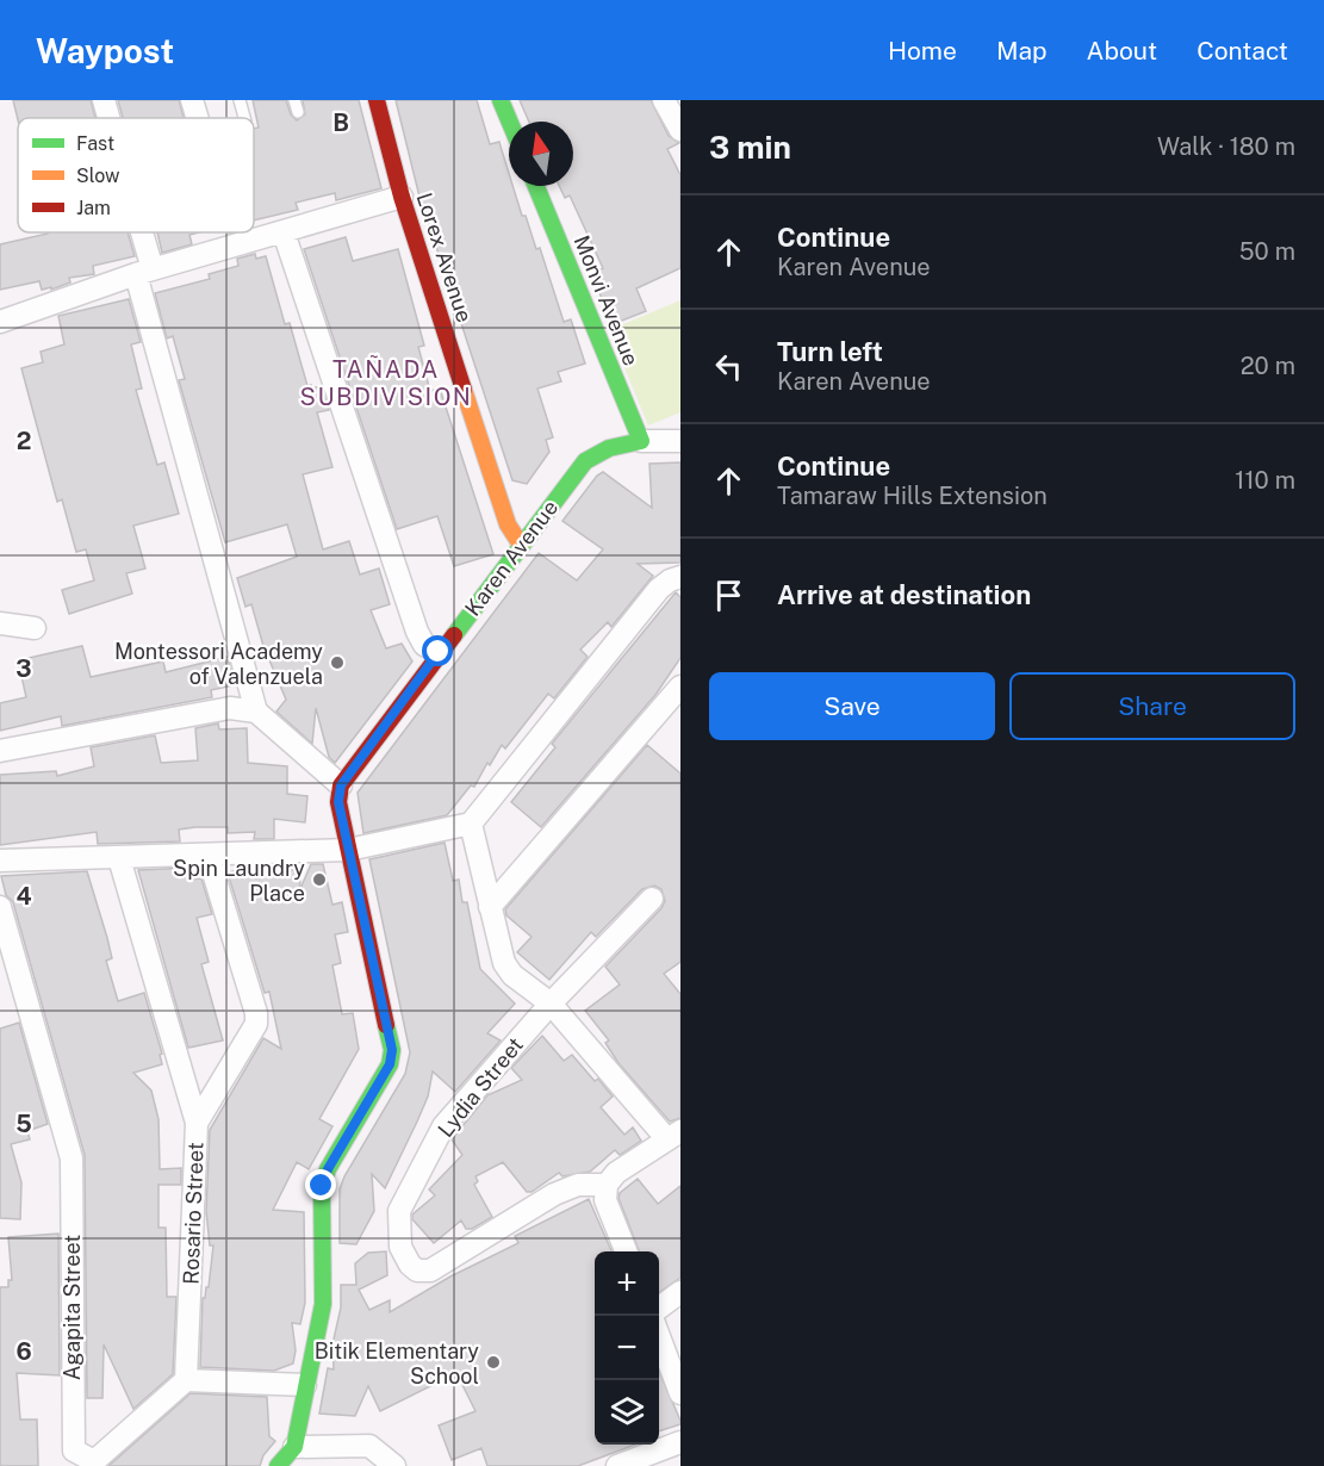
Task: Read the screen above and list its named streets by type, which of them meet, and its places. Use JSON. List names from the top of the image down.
{
  "streets": {
    "street": [
      "Lorex Avenue",
      "Monvi Avenue",
      "Karen Avenue",
      "Lydia Street",
      "Rosario Street",
      "Agapita Street"
    ]
  },
  "crossings": [
    ["Lorex Avenue", "Karen Avenue"],
    ["Monvi Avenue", "Karen Avenue"],
    ["Rosario Street", "Agapita Street"]
  ],
  "districts": ["TAÑADA SUBDIVISION"],
  "places": ["Montessori Academy of Valenzuela", "Spin Laundry Place", "Bitik Elementary School"],
  "legend": ["Fast", "Slow", "Jam"],
  "north": "top",
  "page": {
    "header": "Waypost",
    "nav": [
      "Home",
      "Map",
      "About",
      "Contact"
    ],
    "heading": ["3 min", "Walk · 180 m"],
    "list": [
      ["Continue", "Karen Avenue", "50 m"],
      ["Turn left", "Karen Avenue", "20 m"],
      ["Continue", "Tamaraw Hills Extension", "110 m"],
      "Arrive at destination"
    ],
    "buttons": ["Save", "Share"],
    "map_buttons": ["+", "−"]
  },
  "grid": {
    "columns": ["B"],
    "rows": [
      "2",
      "3",
      "4",
      "5",
      "6"
    ]
  }
}
